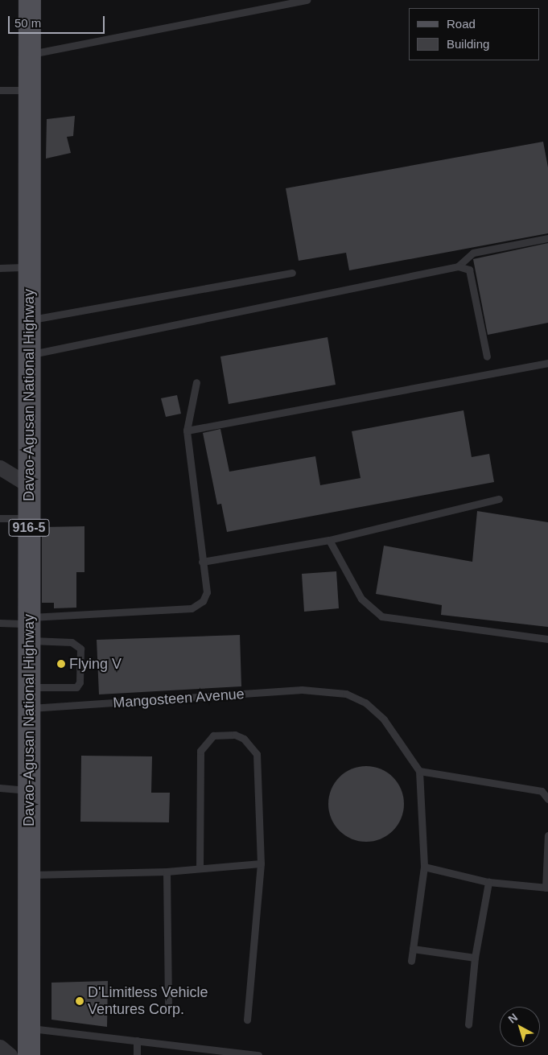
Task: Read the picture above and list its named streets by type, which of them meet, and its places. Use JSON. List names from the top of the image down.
{
  "streets": {
    "main road": ["Davao-Agusan National Highway", "916-5"],
    "lane": ["Mangosteen Avenue"]
  },
  "crossings": [
    ["Davao-Agusan National Highway", "Mangosteen Avenue"]
  ],
  "places": ["Flying V", "D'Limitless Vehicle Ventures Corp."],
  "legend": ["Road", "Building"],
  "scale_bar": "50 m",
  "north": "top left"
}
